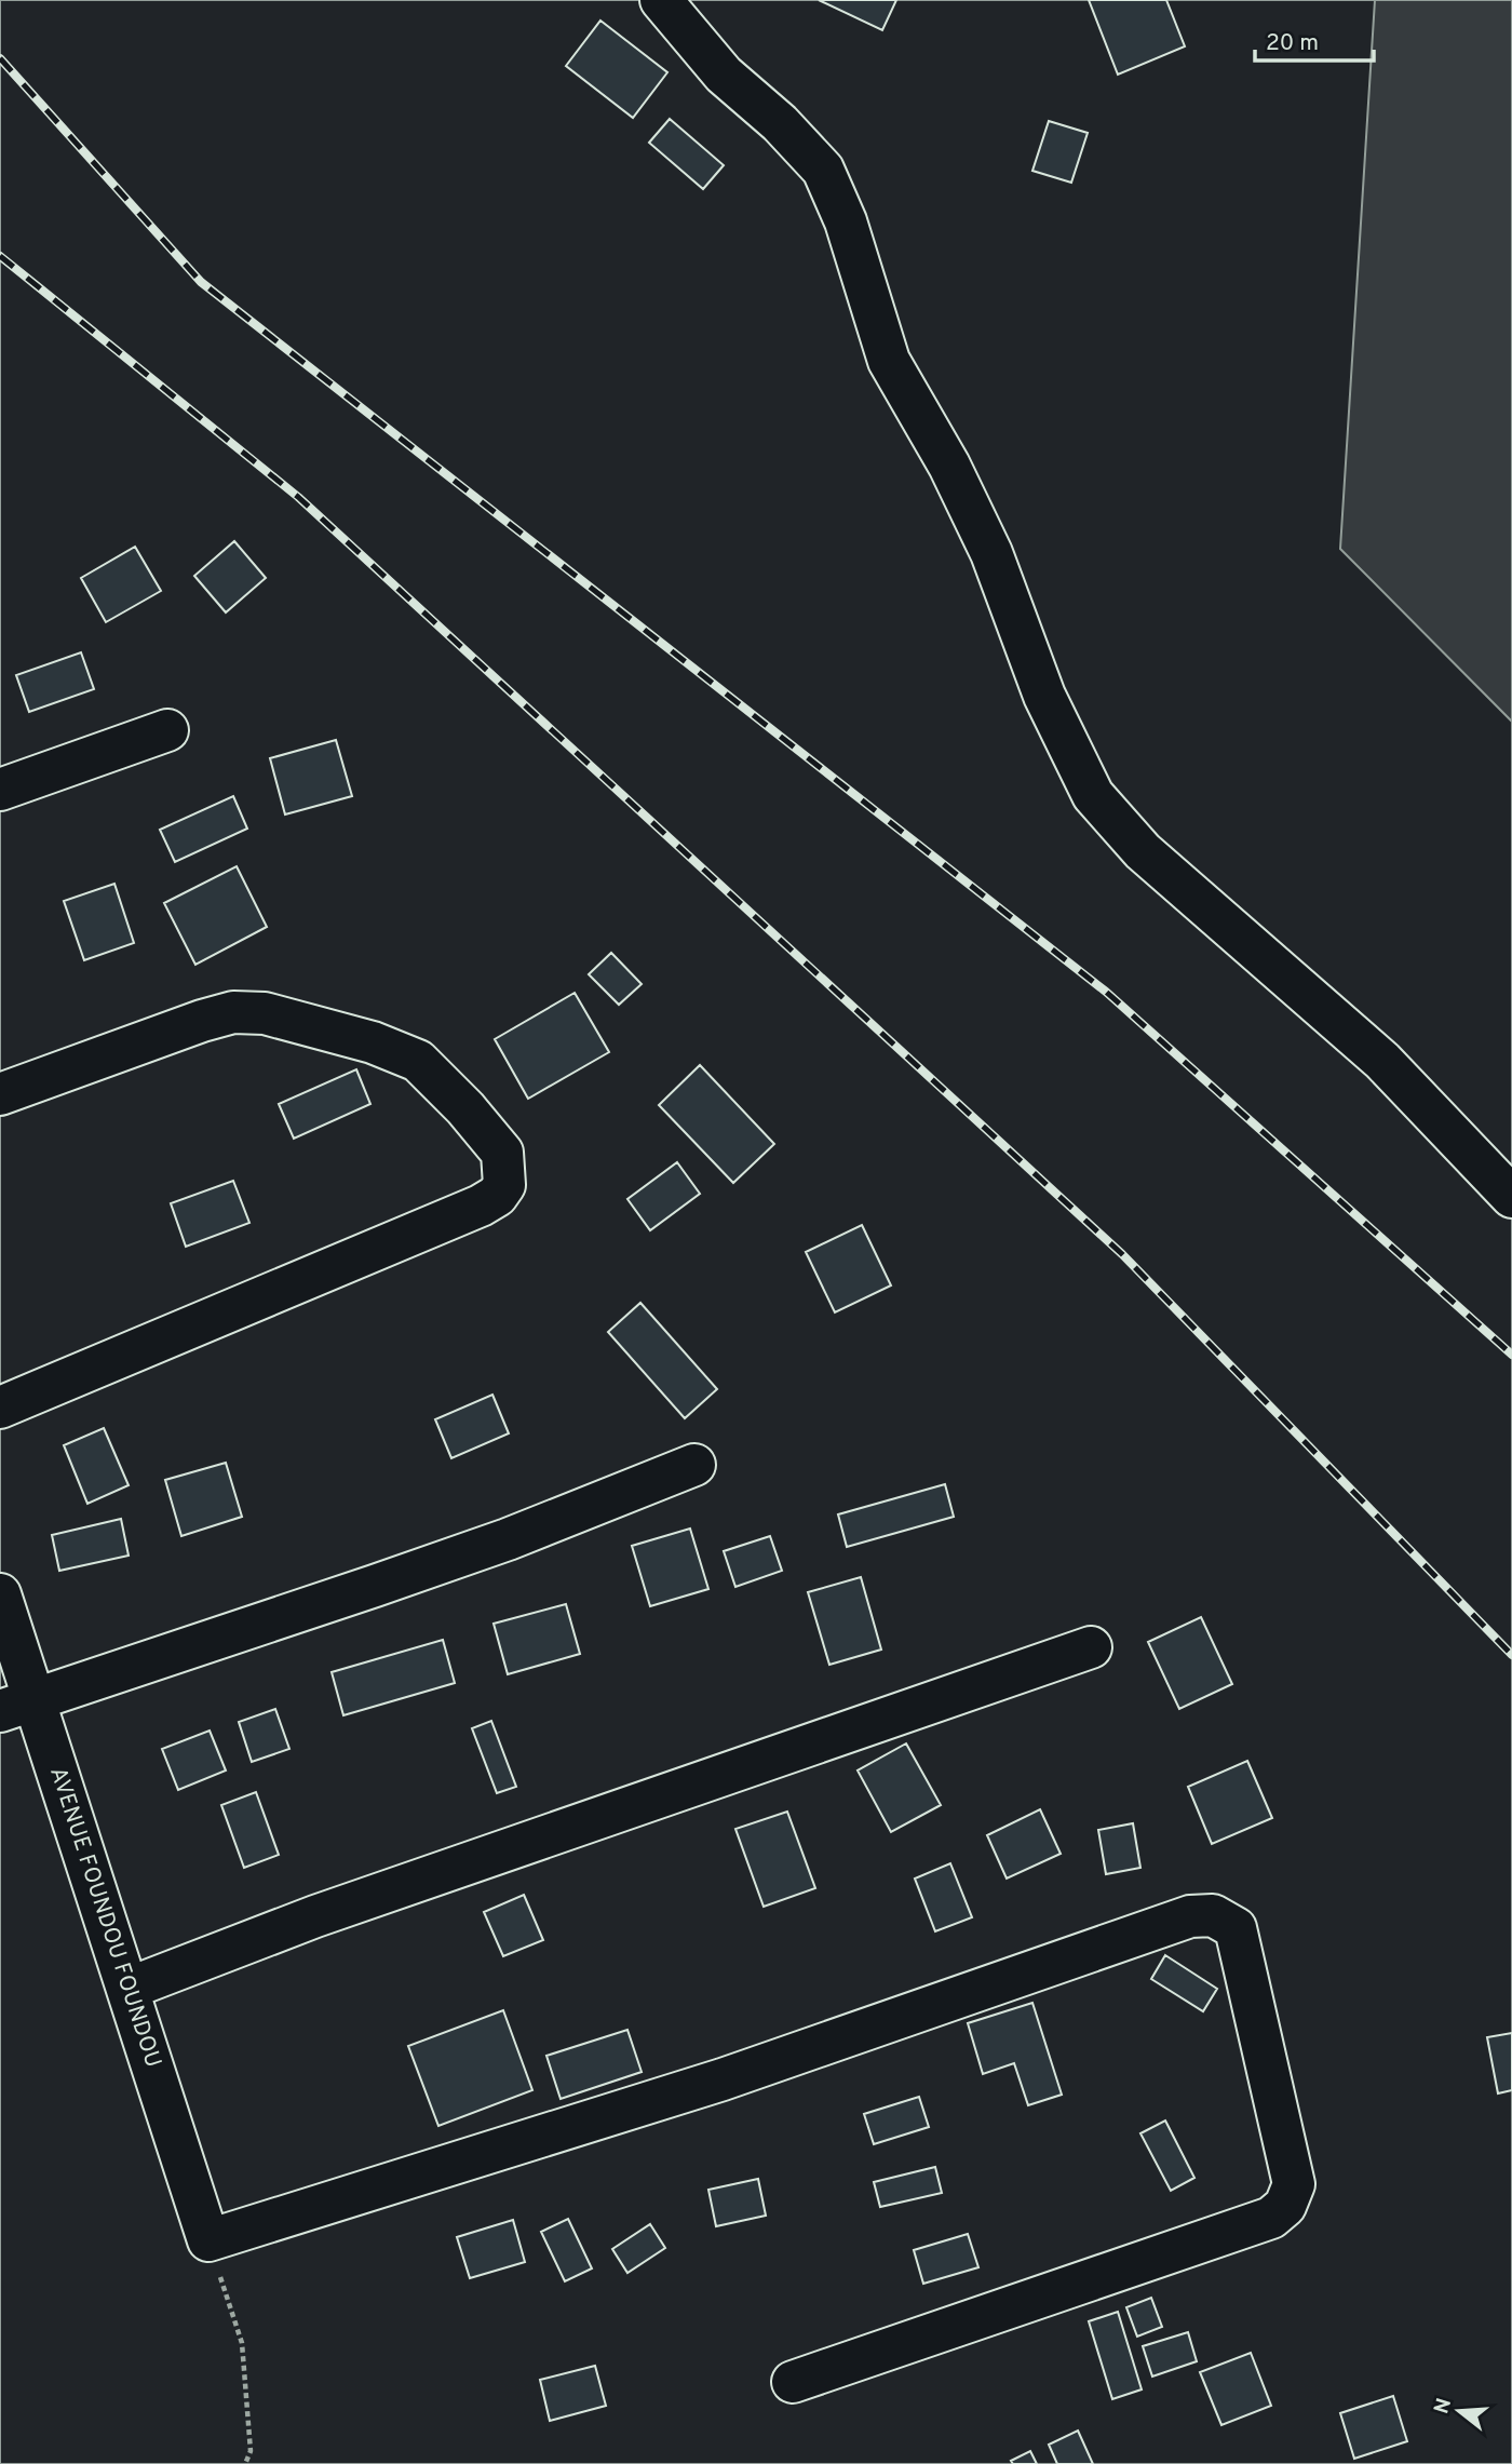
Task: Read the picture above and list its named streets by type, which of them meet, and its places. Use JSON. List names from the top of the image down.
{
  "streets": {
    "street": ["AVENUE FOUNDOU FOUNDOU"]
  },
  "scale_bar": "20 m",
  "north": "left"
}
